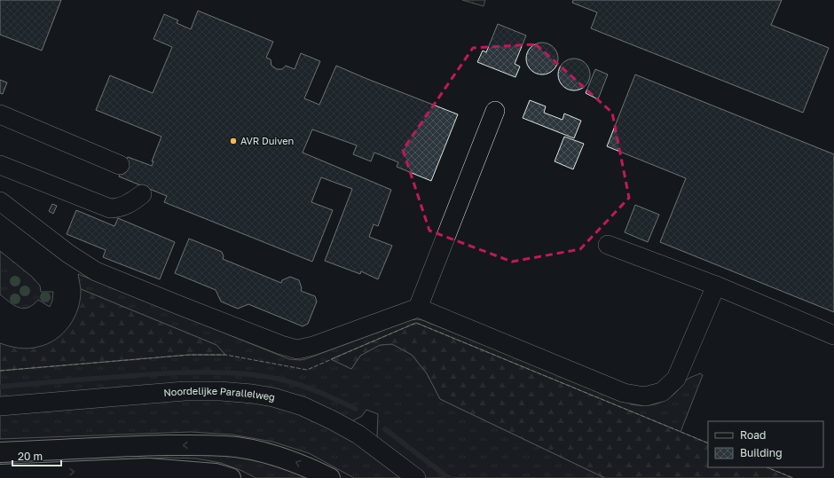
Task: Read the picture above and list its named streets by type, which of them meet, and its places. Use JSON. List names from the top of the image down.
{
  "streets": {
    "street": ["Noordelijke Parallelweg"]
  },
  "places": ["AVR Duiven"],
  "legend": ["Road", "Building"],
  "scale_bar": "20 m"
}
